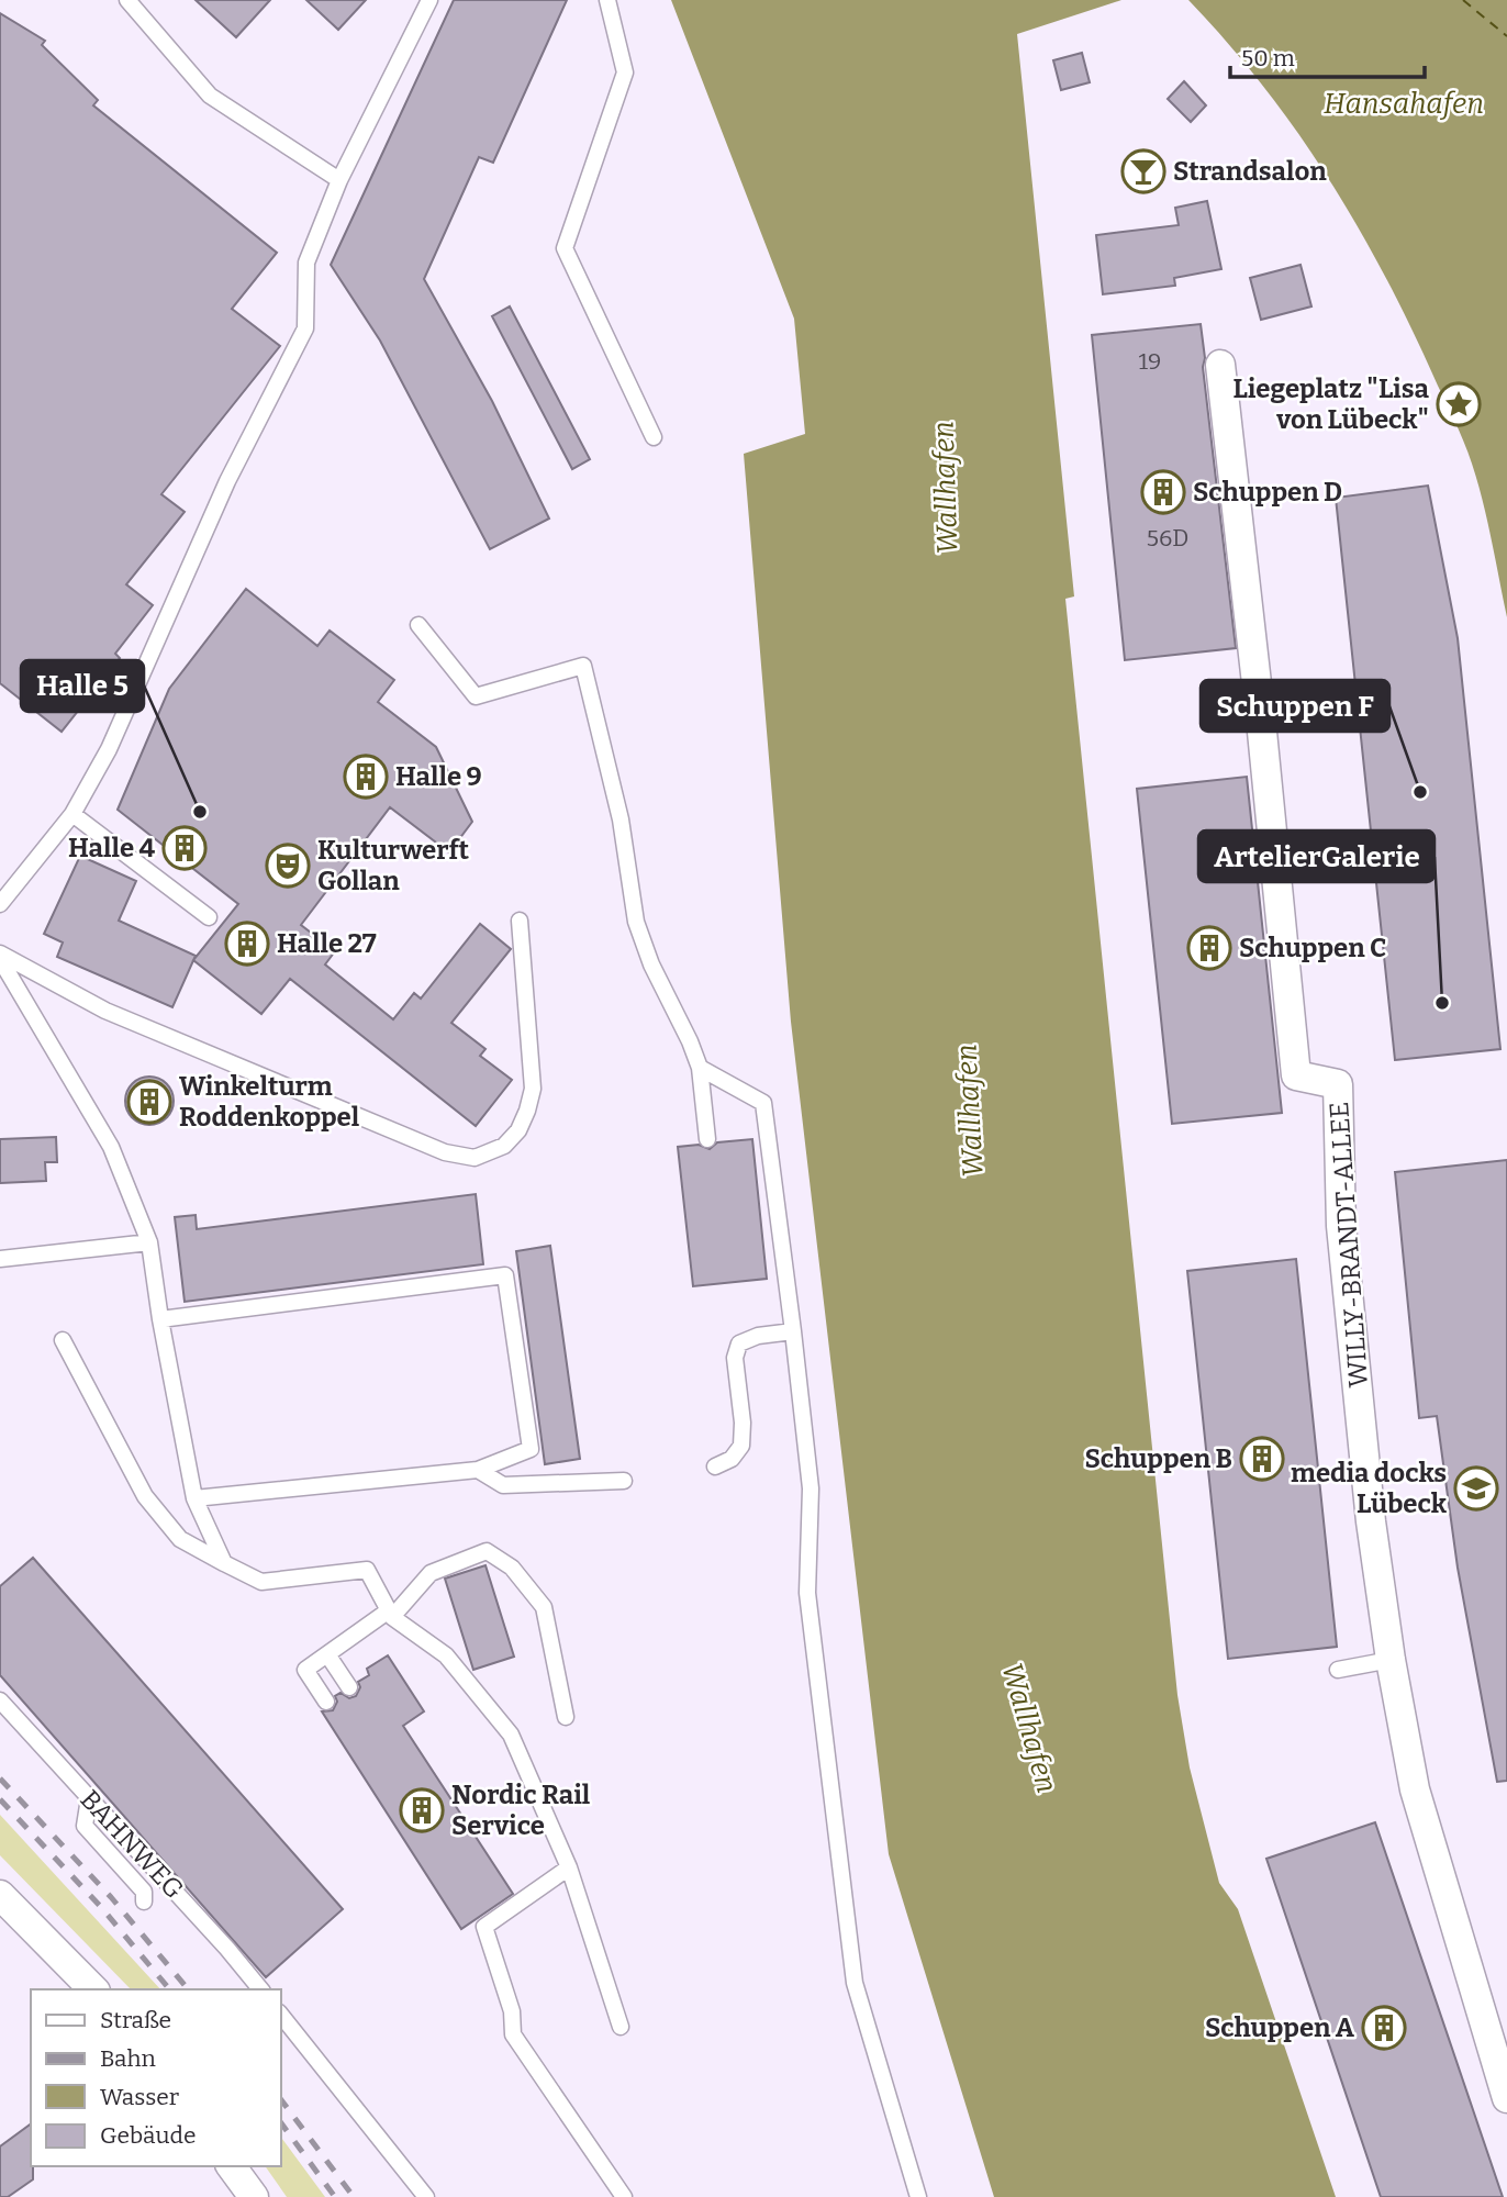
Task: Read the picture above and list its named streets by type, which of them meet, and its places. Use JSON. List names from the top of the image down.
{
  "streets": {
    "street": ["WILLY-BRANDT-ALLEE"],
    "lane": ["BAHNWEG"]
  },
  "water": ["Hansahafen", "Wallhafen"],
  "places": {
    "bar": ["Strandsalon"],
    "place": ["Liegeplatz \"Lisa von Lübeck\""],
    "building": [
      "Schuppen D",
      "Halle 9",
      "Halle 4",
      "Halle 27",
      "Schuppen C",
      "Winkelturm Roddenkoppel",
      "Schuppen B",
      "Nordic Rail Service",
      "Schuppen A"
    ],
    "other": ["Schuppen F", "Halle 5", "ArtelierGalerie"],
    "theatre": ["Kulturwerft Gollan"],
    "school or university": ["media docks Lübeck"]
  },
  "house_numbers": ["19", "56D"],
  "legend": [
    "Straße",
    "Bahn",
    "Wasser",
    "Gebäude"
  ],
  "scale_bar": "50 m"
}
